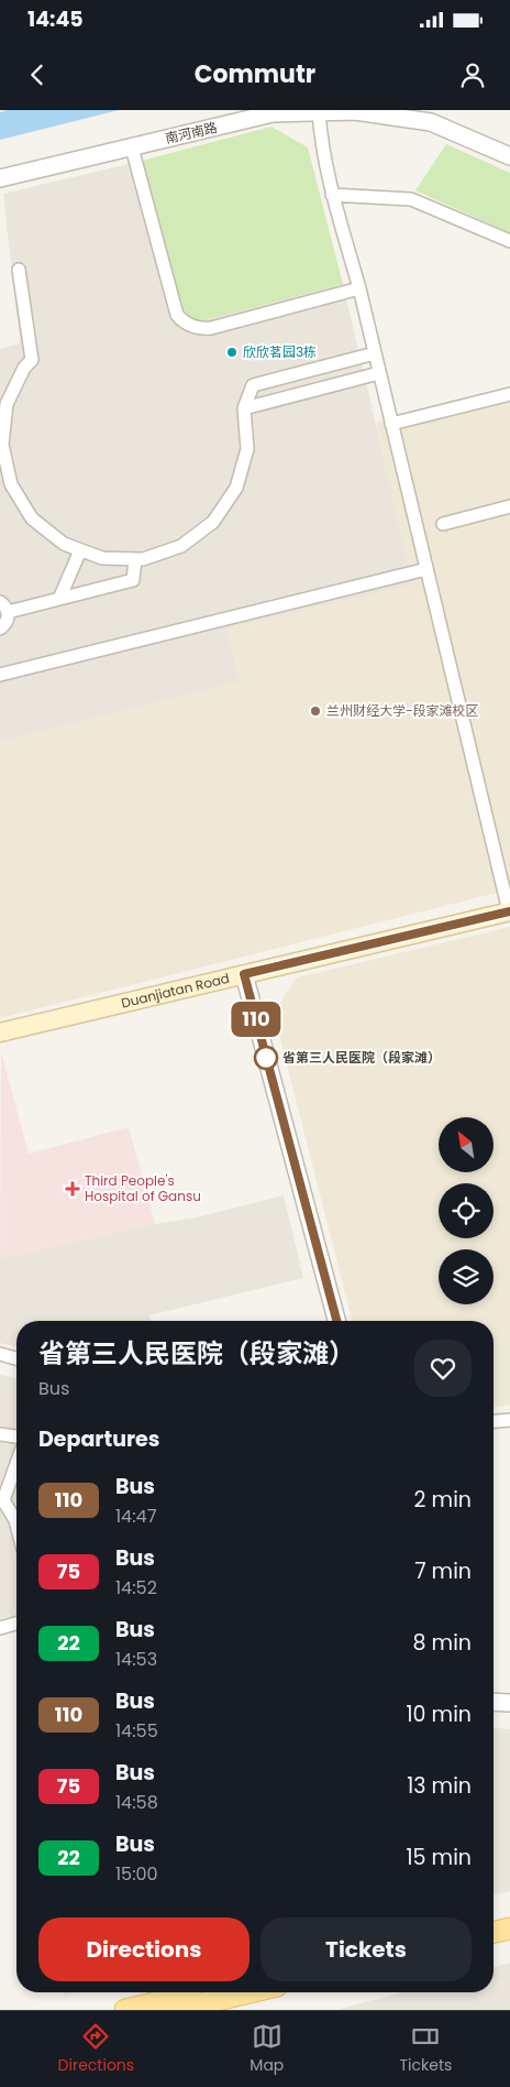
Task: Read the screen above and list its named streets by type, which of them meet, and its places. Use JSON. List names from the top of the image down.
{
  "streets": {
    "main road": ["Duanjiatan Road"],
    "street": ["南河南路"]
  },
  "places": {
    "other": ["欣欣茗园3栋", "兰州财经大学-段家滩校区", "省第三人民医院（段家滩）"],
    "health": ["Third People's Hospital of Gansu"]
  },
  "lines": ["bus line 110"],
  "north": "top left",
  "page": {
    "status": "14:45",
    "header": "Commutr",
    "on_map": "110",
    "heading": [
      ["省第三人民医院（段家滩）", "Bus"],
      "Departures"
    ],
    "list": [
      {
        "mark": "110",
        "name": "Bus",
        "note": "14:47",
        "value": "2 min"
      },
      {
        "mark": "75",
        "name": "Bus",
        "note": "14:52",
        "value": "7 min"
      },
      {
        "mark": "22",
        "name": "Bus",
        "note": "14:53",
        "value": "8 min"
      },
      {
        "mark": "110",
        "name": "Bus",
        "note": "14:55",
        "value": "10 min"
      },
      {
        "mark": "75",
        "name": "Bus",
        "note": "14:58",
        "value": "13 min"
      },
      {
        "mark": "22",
        "name": "Bus",
        "note": "15:00",
        "value": "15 min"
      }
    ],
    "buttons": ["Directions", "Tickets"],
    "tabs": ["Directions", "Map", "Tickets"]
  }
}
